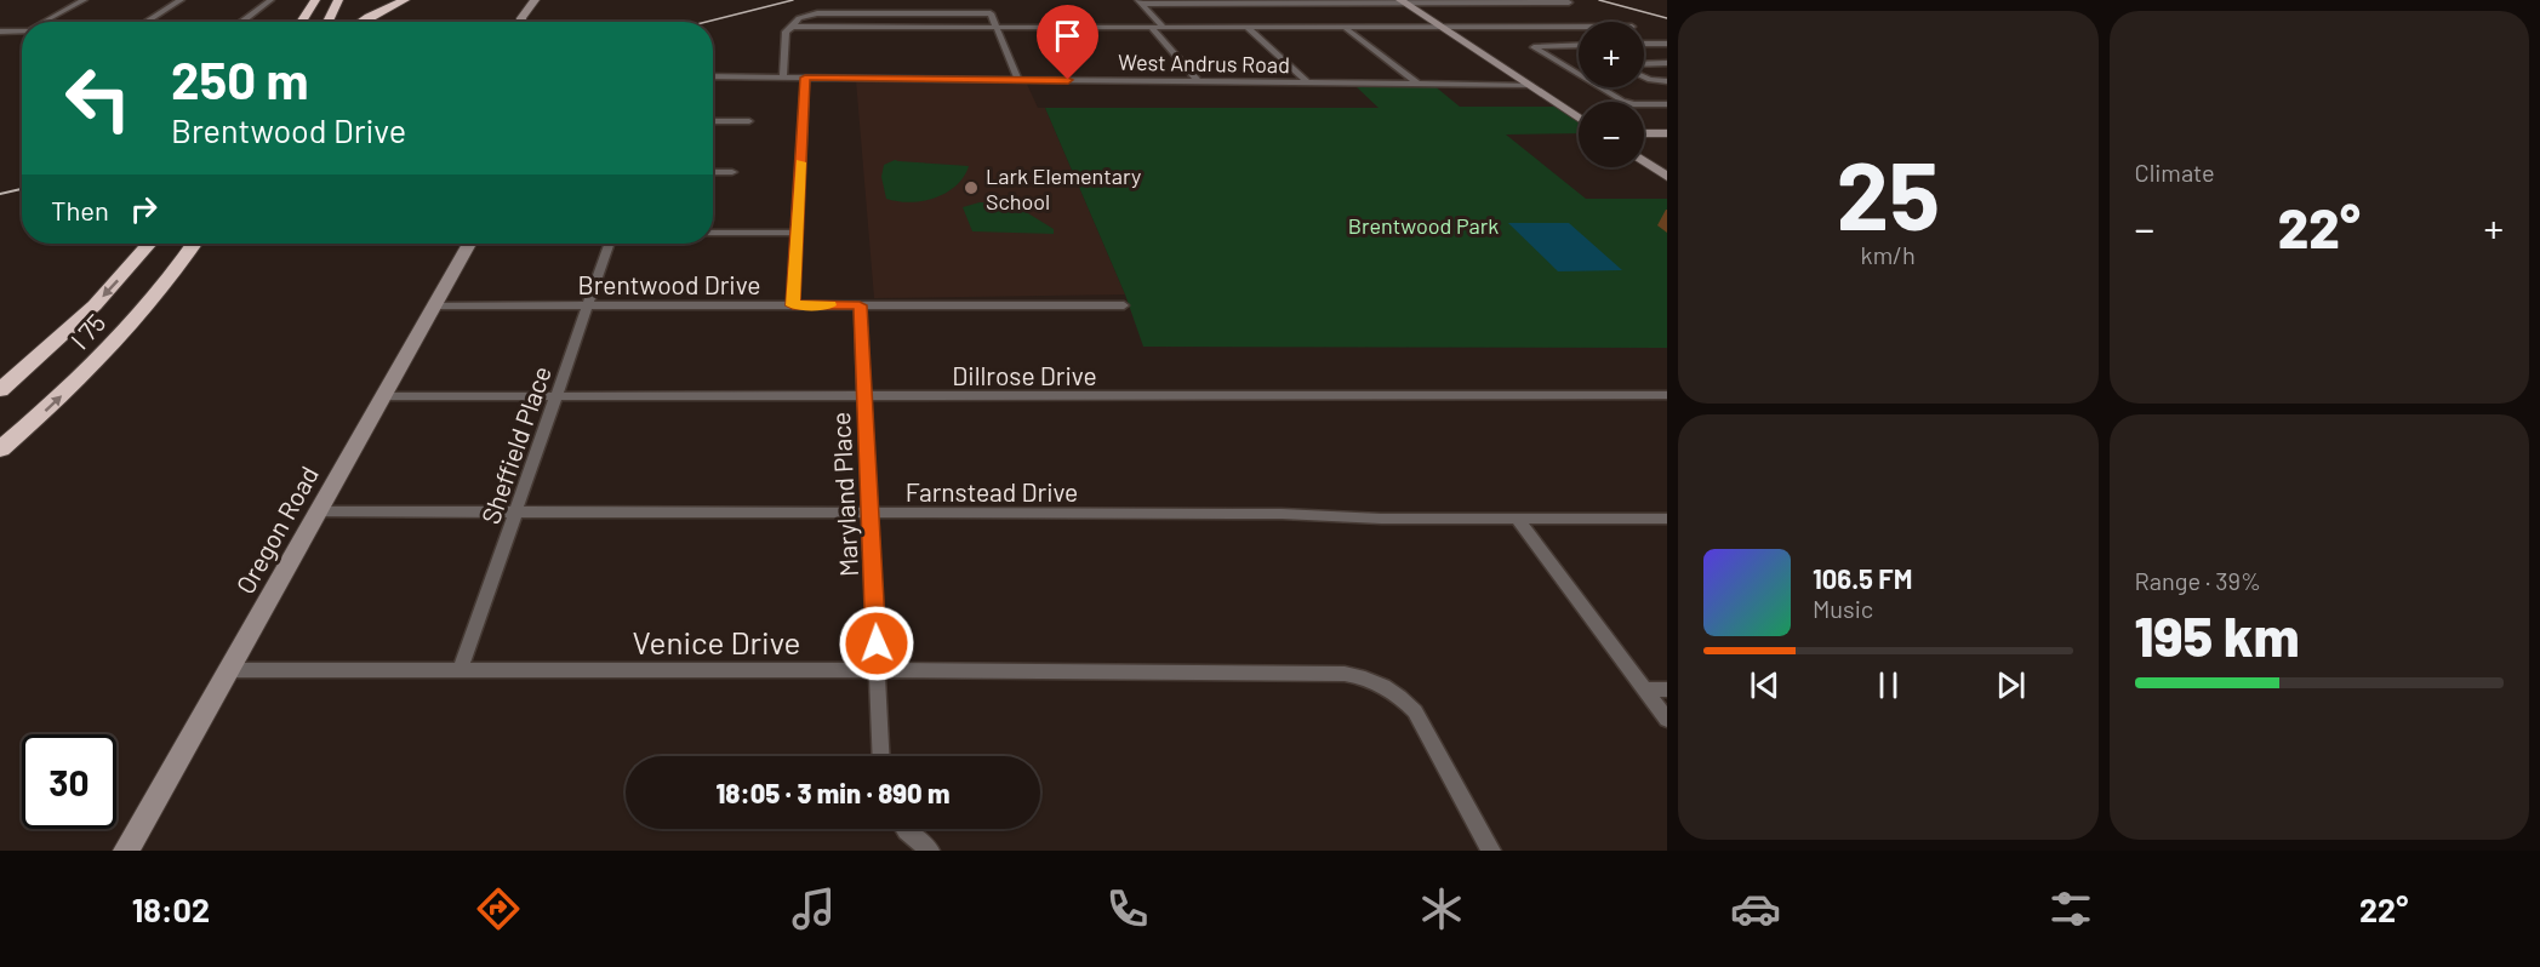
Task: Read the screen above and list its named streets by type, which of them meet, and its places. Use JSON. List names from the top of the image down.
{
  "streets": {
    "highway": ["I 75"],
    "street": [
      "West Andrus Road",
      "Brentwood Drive",
      "Dillrose Drive",
      "Sheffield Place",
      "Farnstead Drive",
      "Maryland Place",
      "Oregon Road",
      "Venice Drive"
    ]
  },
  "crossings": [
    ["Brentwood Drive", "Sheffield Place"],
    ["Brentwood Drive", "Maryland Place"],
    ["Brentwood Drive", "Oregon Road"],
    ["Dillrose Drive", "Sheffield Place"],
    ["Dillrose Drive", "Maryland Place"],
    ["Dillrose Drive", "Oregon Road"],
    ["Sheffield Place", "Farnstead Drive"],
    ["Sheffield Place", "Venice Drive"],
    ["Farnstead Drive", "Maryland Place"],
    ["Farnstead Drive", "Oregon Road"],
    ["Maryland Place", "Venice Drive"],
    ["Oregon Road", "Venice Drive"]
  ],
  "parks": ["Brentwood Park"],
  "places": ["Lark Elementary School"],
  "page": {
    "tile": [
      ["25", "km/h"],
      "Climate",
      ["Range · 39%", "195 km"]
    ],
    "map_buttons": ["+", "−"],
    "turn": ["250 m", "Brentwood Drive"],
    "then": "Then",
    "heat": ["−", "22°", "+"],
    "song": ["106.5 FM", "Music"],
    "limit": "30",
    "trip": "18:05 · 3 min · 890 m",
    "tabs": ["18:02", "22°"]
  }
}
